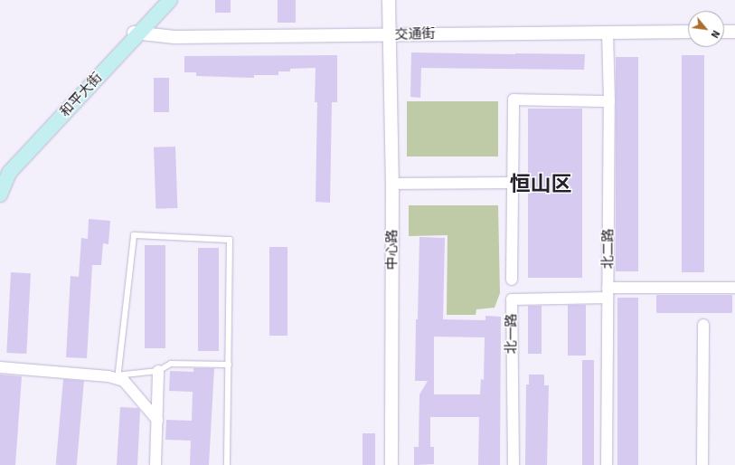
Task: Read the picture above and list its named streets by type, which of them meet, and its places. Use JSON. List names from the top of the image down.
{
  "streets": {
    "main road": ["和平大街"],
    "street": [
      "交通街",
      "北二路",
      "中心路",
      "北一路"
    ]
  },
  "crossings": [
    ["交通街", "和平大街"],
    ["交通街", "北二路"],
    ["交通街", "中心路"],
    ["北二路", "北一路"]
  ],
  "districts": ["恒山区"],
  "north": "bottom right"
}
